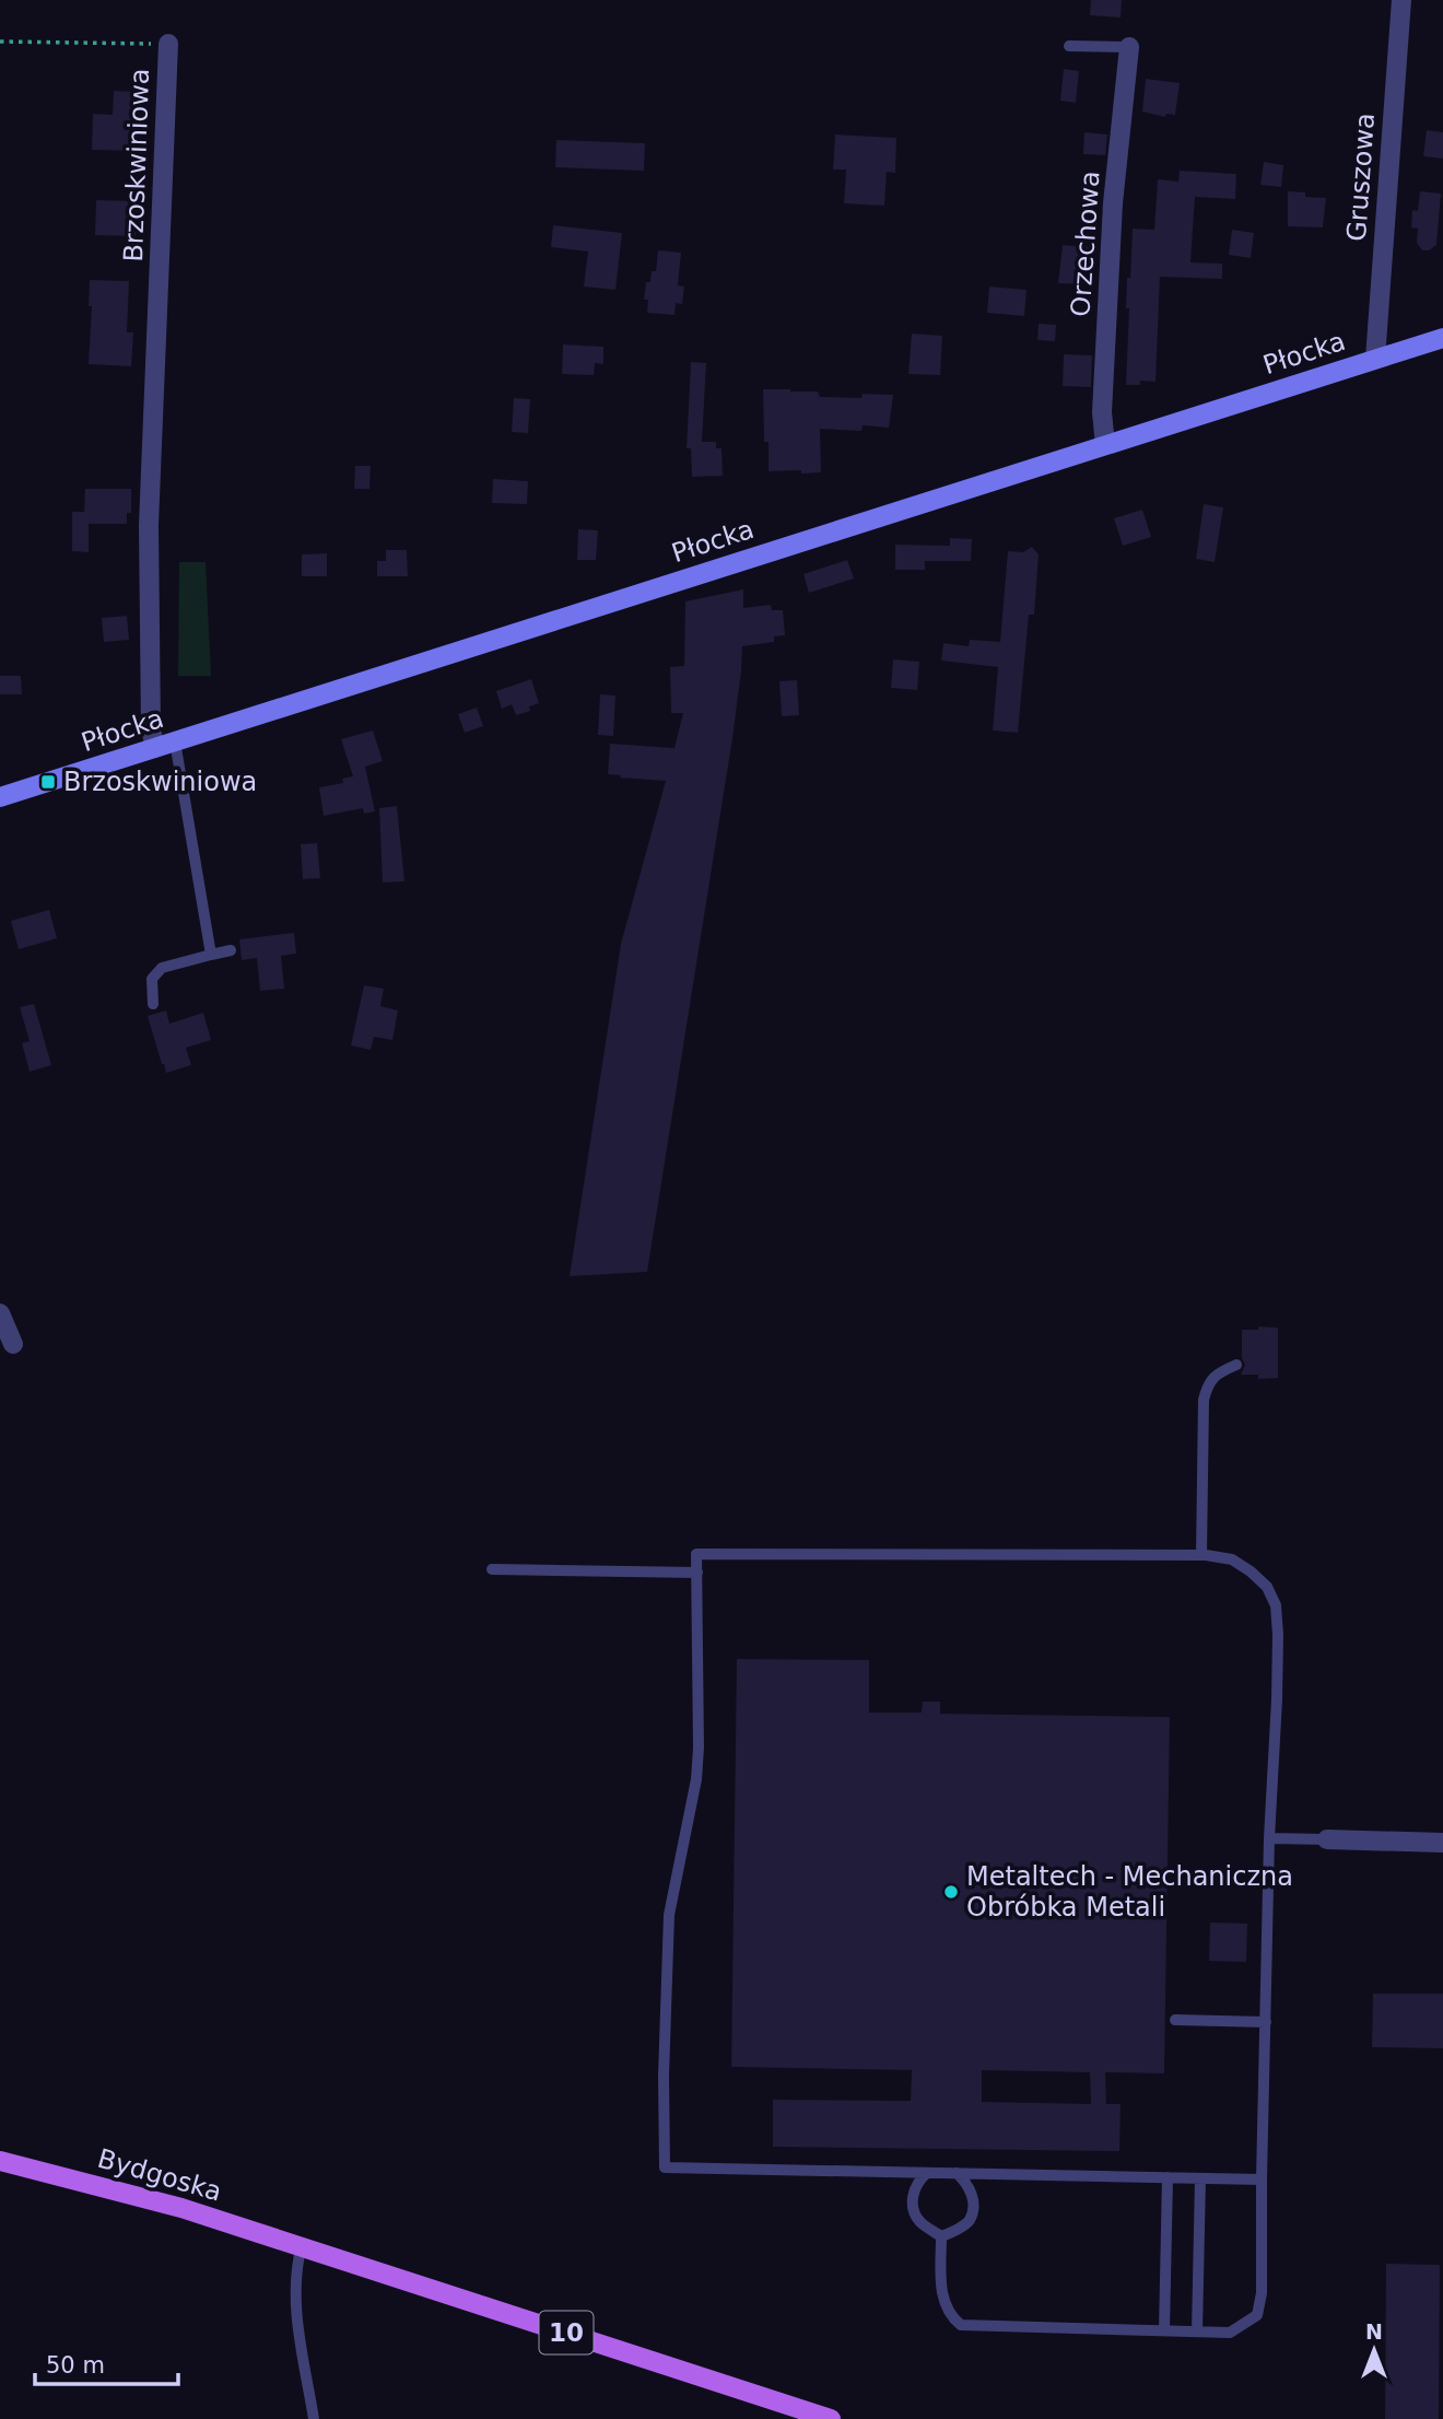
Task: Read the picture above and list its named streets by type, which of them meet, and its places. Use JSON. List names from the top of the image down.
{
  "streets": {
    "main road": ["Bydgoska", "10"],
    "street": [
      "Brzoskwiniowa",
      "Gruszowa",
      "Orzechowa",
      "Płocka"
    ]
  },
  "crossings": [
    ["Brzoskwiniowa", "Płocka"],
    ["Gruszowa", "Płocka"],
    ["Orzechowa", "Płocka"],
    ["Bydgoska", "10"]
  ],
  "places": {
    "transit": ["Brzoskwiniowa"],
    "other": ["Metaltech - Mechaniczna Obróbka Metali"]
  },
  "scale_bar": "50 m",
  "north": "top"
}
